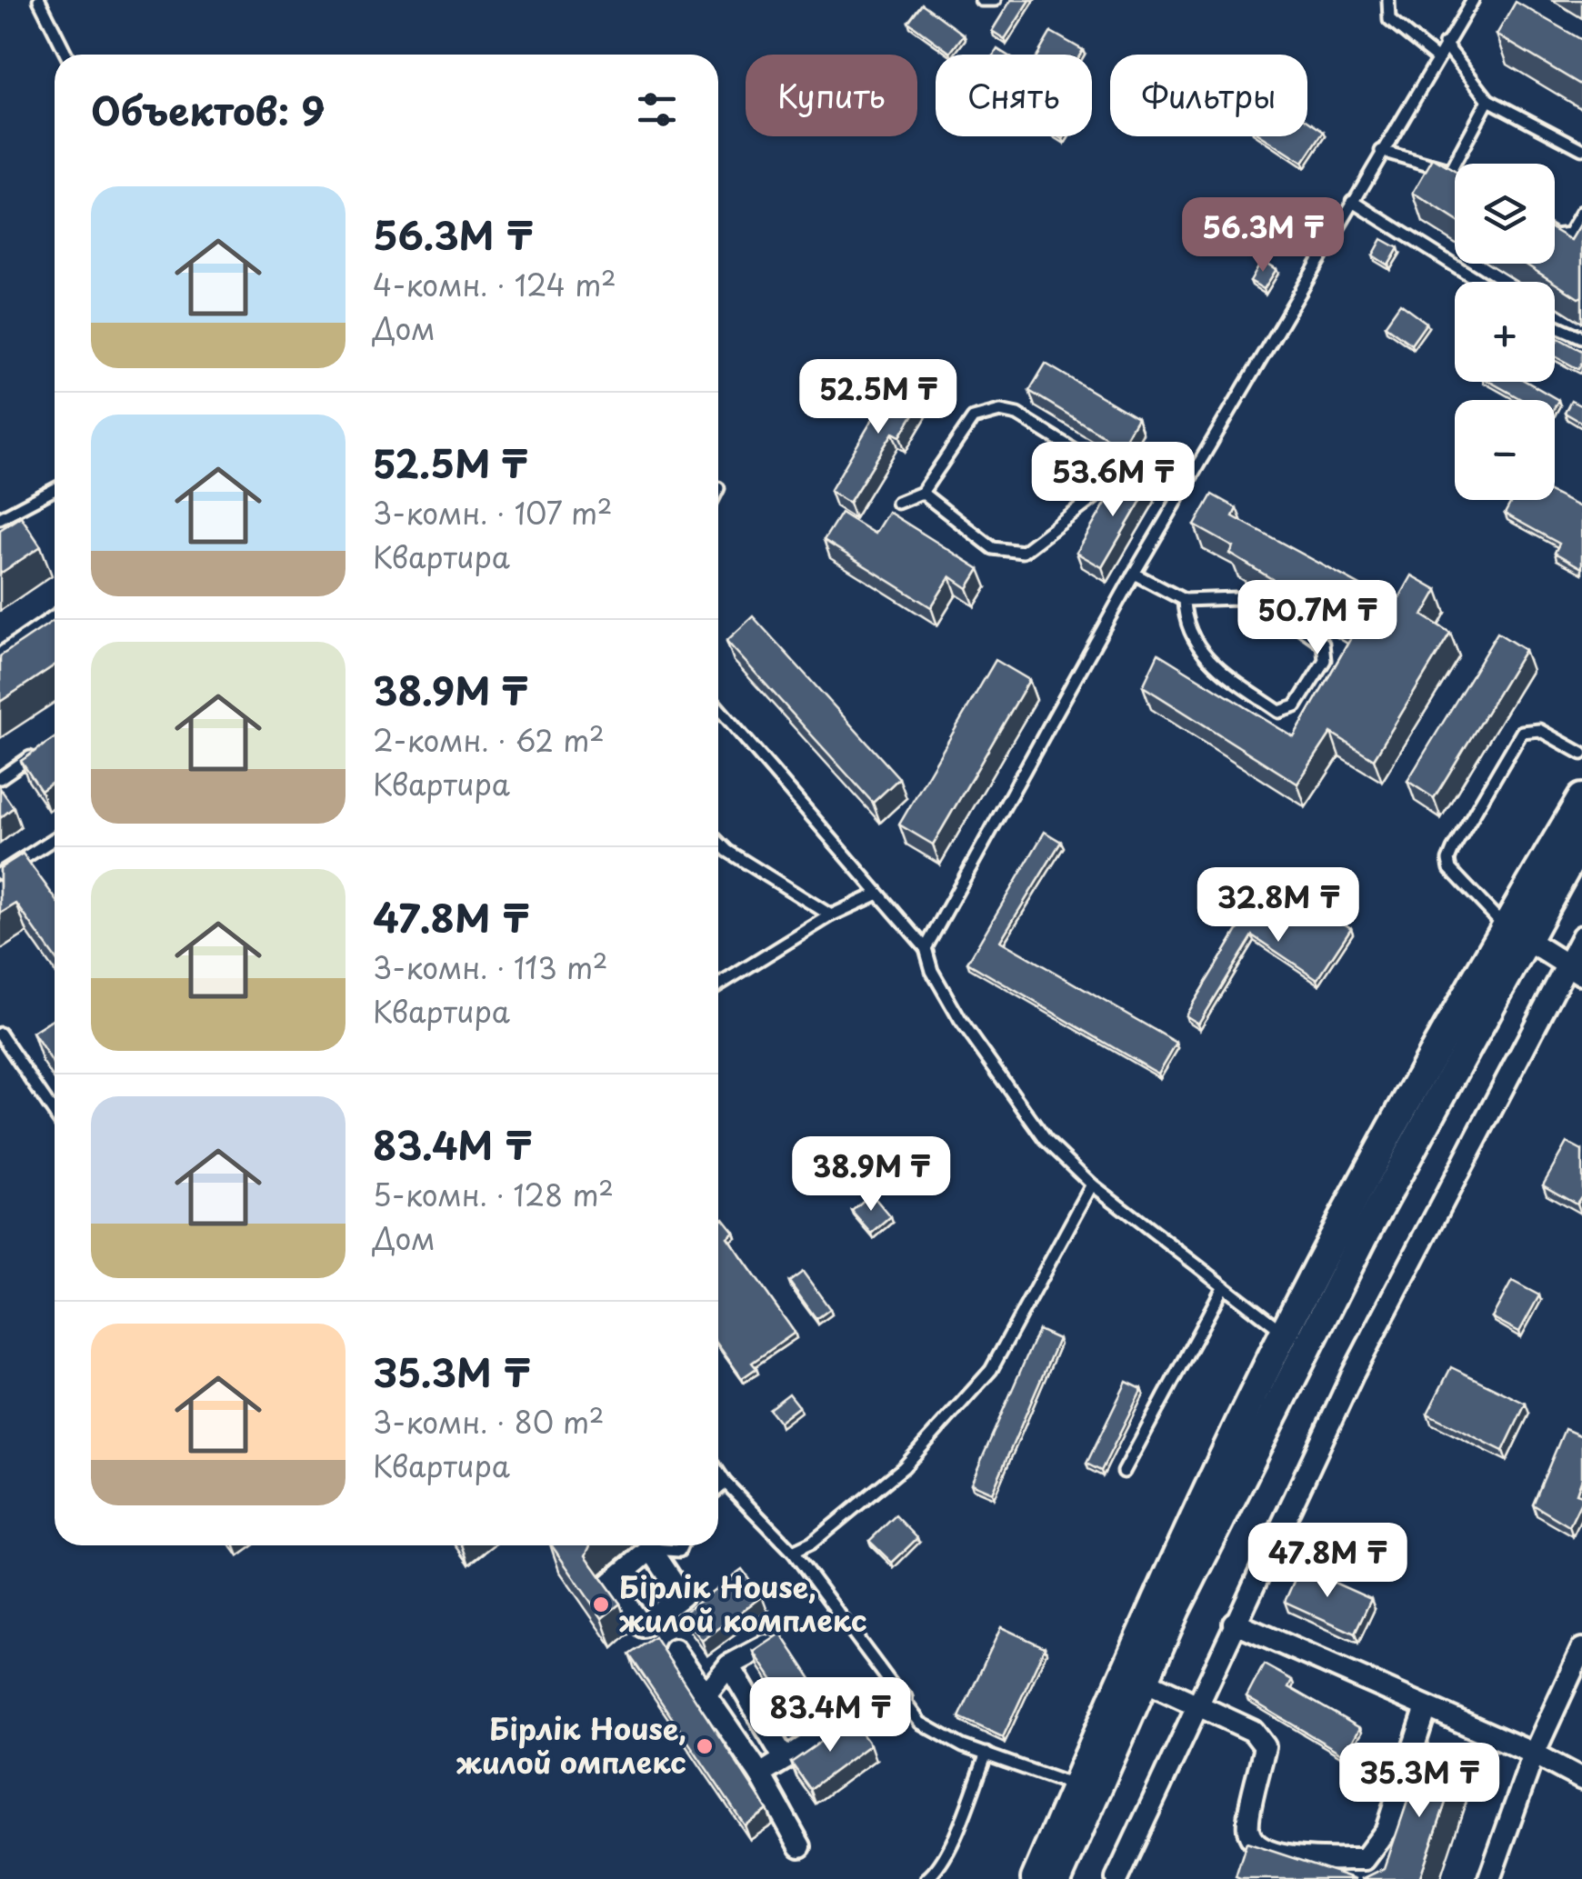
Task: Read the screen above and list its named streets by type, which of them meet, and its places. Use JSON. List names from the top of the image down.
{
  "places": ["Бірлік House, жилой комплекс", "Бірлік House, жилой омплекс"],
  "page": {
    "chip": ["Купить", "Снять", "Фильтры"],
    "heading": "Объектов: 9",
    "map_buttons": ["+", "−"],
    "list": [
      {
        "name": "56.3M ₸",
        "note": "4-комн. · 124 m² · Дом"
      },
      {
        "name": "52.5M ₸",
        "note": "3-комн. · 107 m² · Квартира"
      },
      {
        "name": "38.9M ₸",
        "note": "2-комн. · 62 m² · Квартира"
      },
      {
        "name": "47.8M ₸",
        "note": "3-комн. · 113 m² · Квартира"
      },
      {
        "name": "83.4M ₸",
        "note": "5-комн. · 128 m² · Дом"
      },
      {
        "name": "35.3M ₸",
        "note": "3-комн. · 80 m² · Квартира"
      }
    ],
    "price": [
      "56.3M ₸",
      "52.5M ₸",
      "53.6M ₸",
      "50.7M ₸",
      "32.8M ₸",
      "38.9M ₸",
      "47.8M ₸",
      "83.4M ₸",
      "35.3M ₸"
    ]
  }
}
